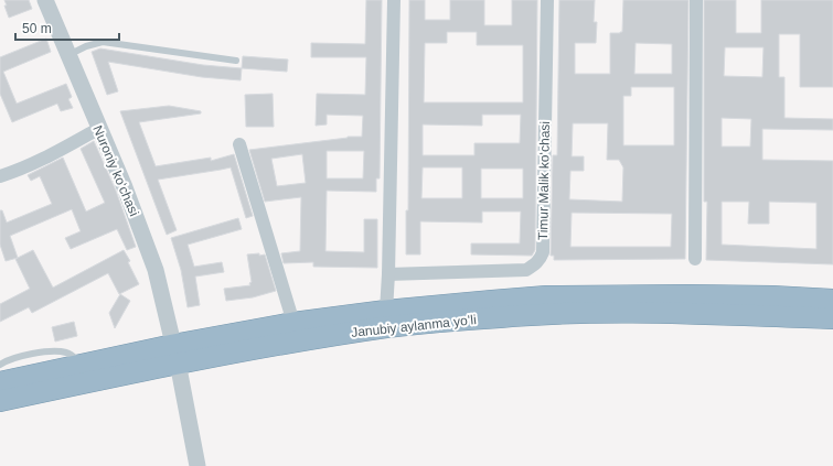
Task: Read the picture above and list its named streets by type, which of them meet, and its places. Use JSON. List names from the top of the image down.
{
  "streets": {
    "highway": ["Janubiy aylanma yoʻli"],
    "street": ["Nuroniy koʻchasi", "Timur Malik koʻchasi"]
  },
  "crossings": [
    ["Nuroniy koʻchasi", "Janubiy aylanma yoʻli"]
  ],
  "scale_bar": "50 m"
}
